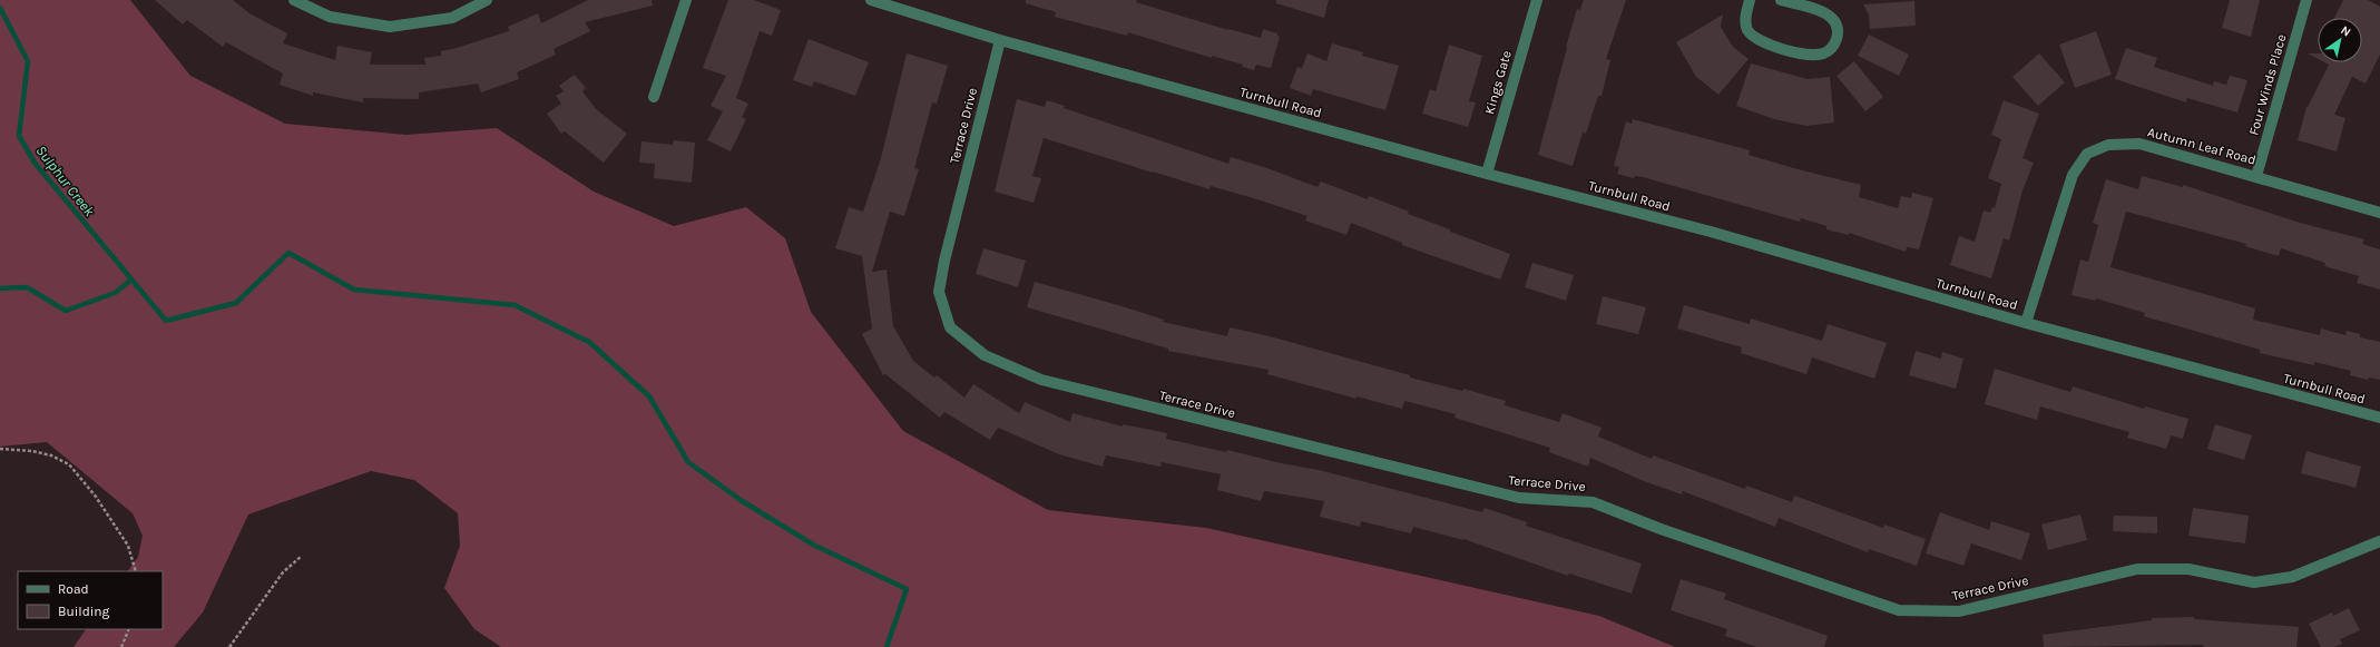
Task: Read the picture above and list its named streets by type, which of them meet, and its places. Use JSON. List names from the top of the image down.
{
  "streets": {
    "street": [
      "Kings Gate",
      "Four Winds Place",
      "Turnbull Road",
      "Terrace Drive",
      "Autumn Leaf Road"
    ]
  },
  "crossings": [
    ["Kings Gate", "Turnbull Road"],
    ["Four Winds Place", "Autumn Leaf Road"],
    ["Turnbull Road", "Terrace Drive"],
    ["Turnbull Road", "Autumn Leaf Road"]
  ],
  "water": ["Sulphur Creek"],
  "legend": ["Road", "Building"],
  "north": "top right"
}
